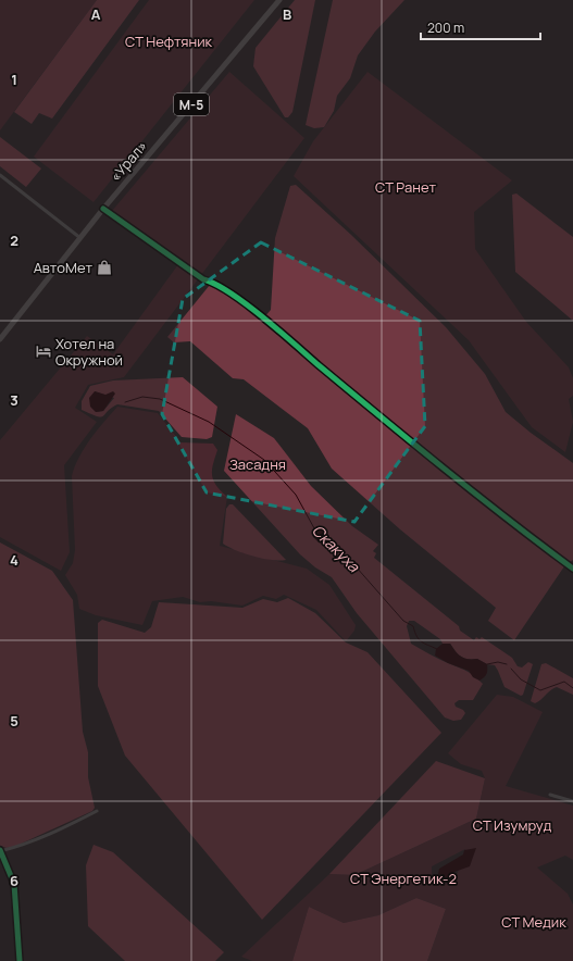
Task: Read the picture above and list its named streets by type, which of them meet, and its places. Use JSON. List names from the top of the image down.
{
  "streets": {
    "highway": ["М-5", "«Урал»"]
  },
  "water": ["Скакуха"],
  "parks": [
    "СТ Нефтяник",
    "СТ Ранет",
    "Засадня",
    "СТ Изумруд",
    "СТ Энергетик-2",
    "СТ Медик"
  ],
  "places": {
    "shop": ["АвтоМет"],
    "hotel": ["Хотел на Окружной"]
  },
  "scale_bar": "200 m",
  "grid": {
    "columns": ["A", "B"],
    "rows": [
      "1",
      "2",
      "3",
      "4",
      "5",
      "6"
    ]
  }
}
